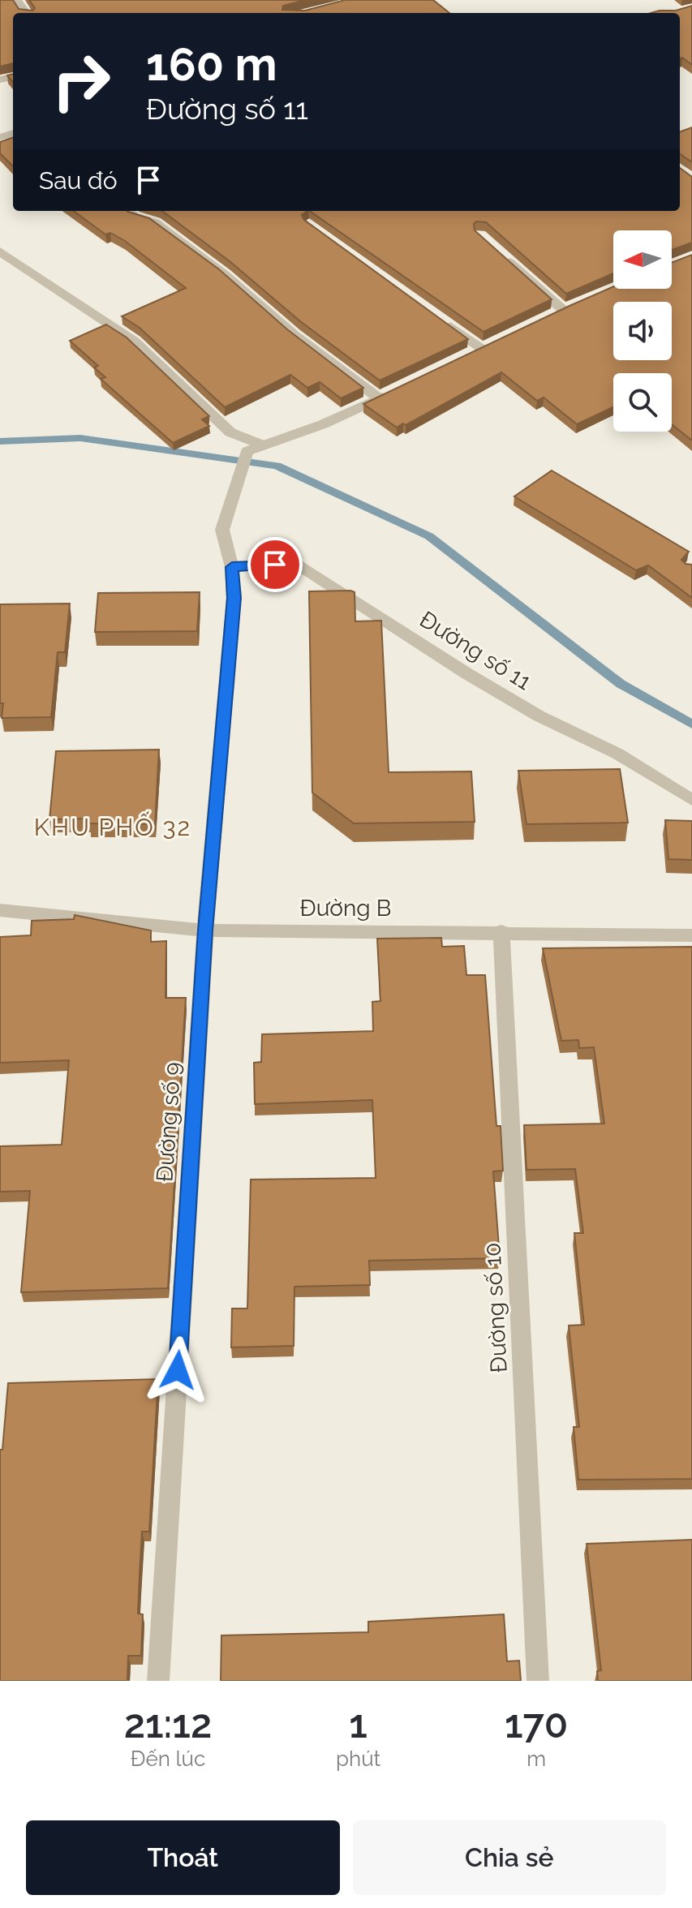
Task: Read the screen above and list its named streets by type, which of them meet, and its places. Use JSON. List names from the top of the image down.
{
  "streets": {
    "street": [
      "Đường số 11",
      "Đường B",
      "Đường số 9",
      "Đường số 10"
    ]
  },
  "crossings": [
    ["Đường số 11", "Đường số 9"],
    ["Đường B", "Đường số 9"],
    ["Đường B", "Đường số 10"]
  ],
  "districts": ["KHU PHỐ 32"],
  "north": "left",
  "page": {
    "turn": ["160 m", "Đường số 11"],
    "then": "Sau đó",
    "eta": [
      "21:12",
      "Đến lúc",
      "1",
      "phút",
      "170",
      "m"
    ],
    "buttons": ["Thoát", "Chia sẻ"]
  }
}
